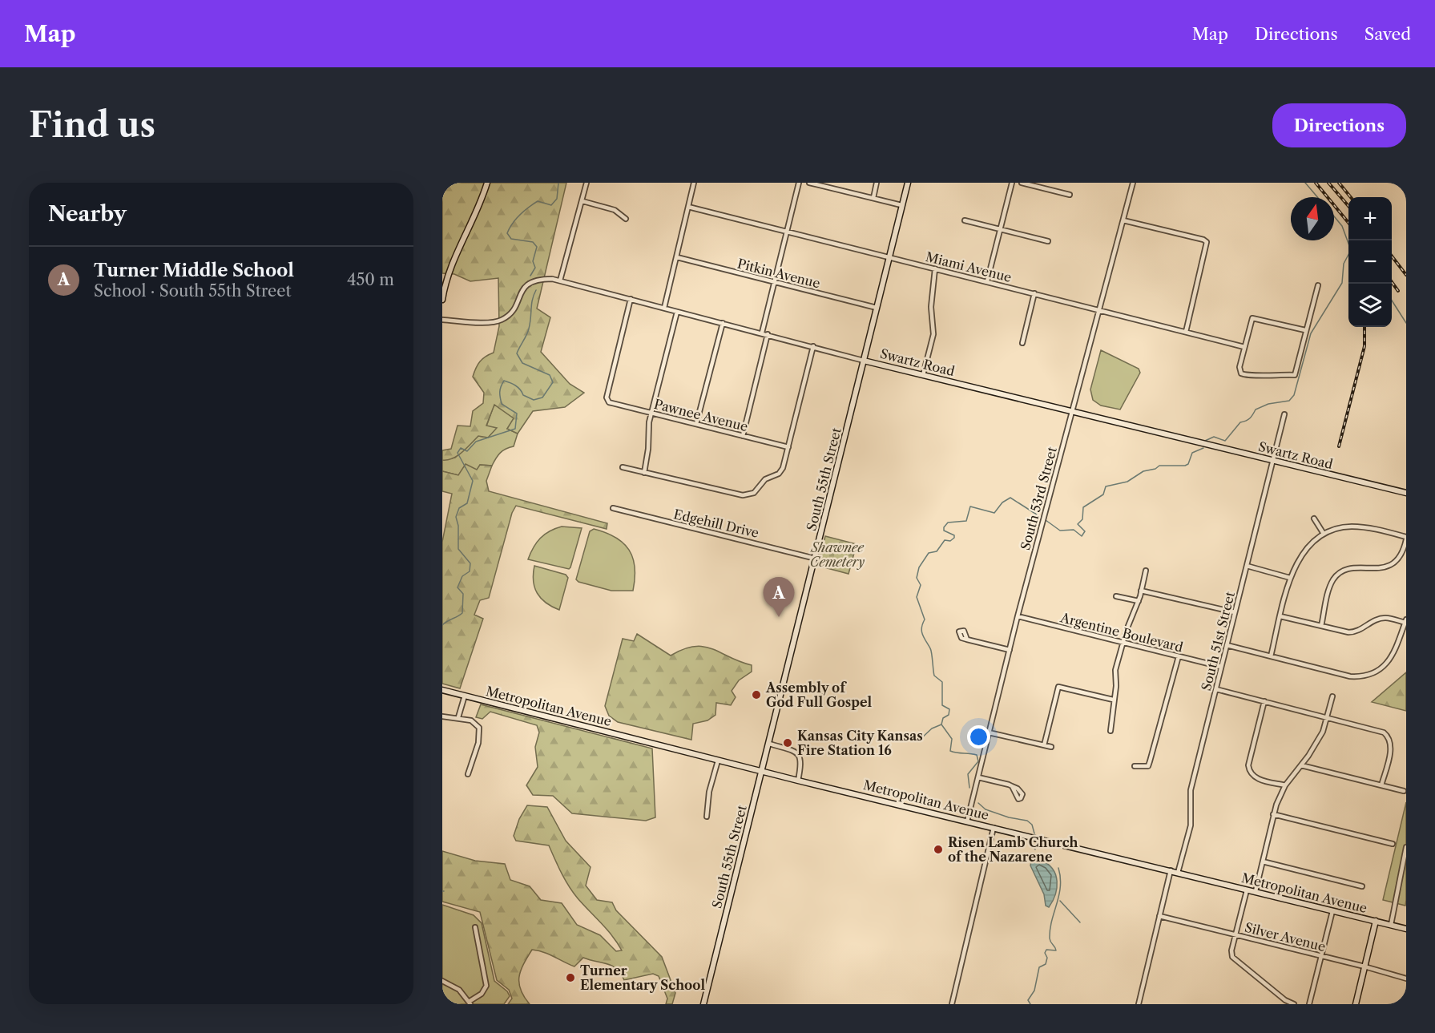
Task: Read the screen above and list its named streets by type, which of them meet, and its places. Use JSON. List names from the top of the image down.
{
  "streets": {
    "main road": ["Swartz Road", "South 55th Street", "Metropolitan Avenue"],
    "street": [
      "Miami Avenue",
      "Pitkin Avenue",
      "Pawnee Avenue",
      "South 53rd Street",
      "Edgehill Drive",
      "Argentine Boulevard",
      "South 51st Street",
      "Silver Avenue"
    ]
  },
  "crossings": [
    ["Miami Avenue", "South 55th Street"],
    ["Miami Avenue", "South 53rd Street"],
    ["Pitkin Avenue", "South 55th Street"],
    ["Swartz Road", "Pawnee Avenue"],
    ["Swartz Road", "South 55th Street"],
    ["Swartz Road", "South 53rd Street"],
    ["Swartz Road", "South 51st Street"],
    ["South 55th Street", "Edgehill Drive"],
    ["South 55th Street", "Metropolitan Avenue"],
    ["South 53rd Street", "Argentine Boulevard"],
    ["South 53rd Street", "Metropolitan Avenue"],
    ["Argentine Boulevard", "South 51st Street"],
    ["South 51st Street", "Metropolitan Avenue"]
  ],
  "parks": ["Shawnee Cemetery"],
  "places": [
    "Assembly of God Full Gospel",
    "Kansas City Kansas Fire Station 16",
    "Risen Lamb Church of the Nazarene",
    "Turner Elementary School"
  ],
  "north": "top",
  "page": {
    "header": "Map",
    "nav": ["Map", "Directions", "Saved"],
    "buttons": "Directions",
    "title": "Find us",
    "heading": "Nearby",
    "map_buttons": ["+", "−"],
    "list": [
      {
        "mark": "A",
        "name": "Turner Middle School",
        "note": "School · South 55th Street",
        "value": "450 m"
      }
    ],
    "pins": "A"
  }
}
